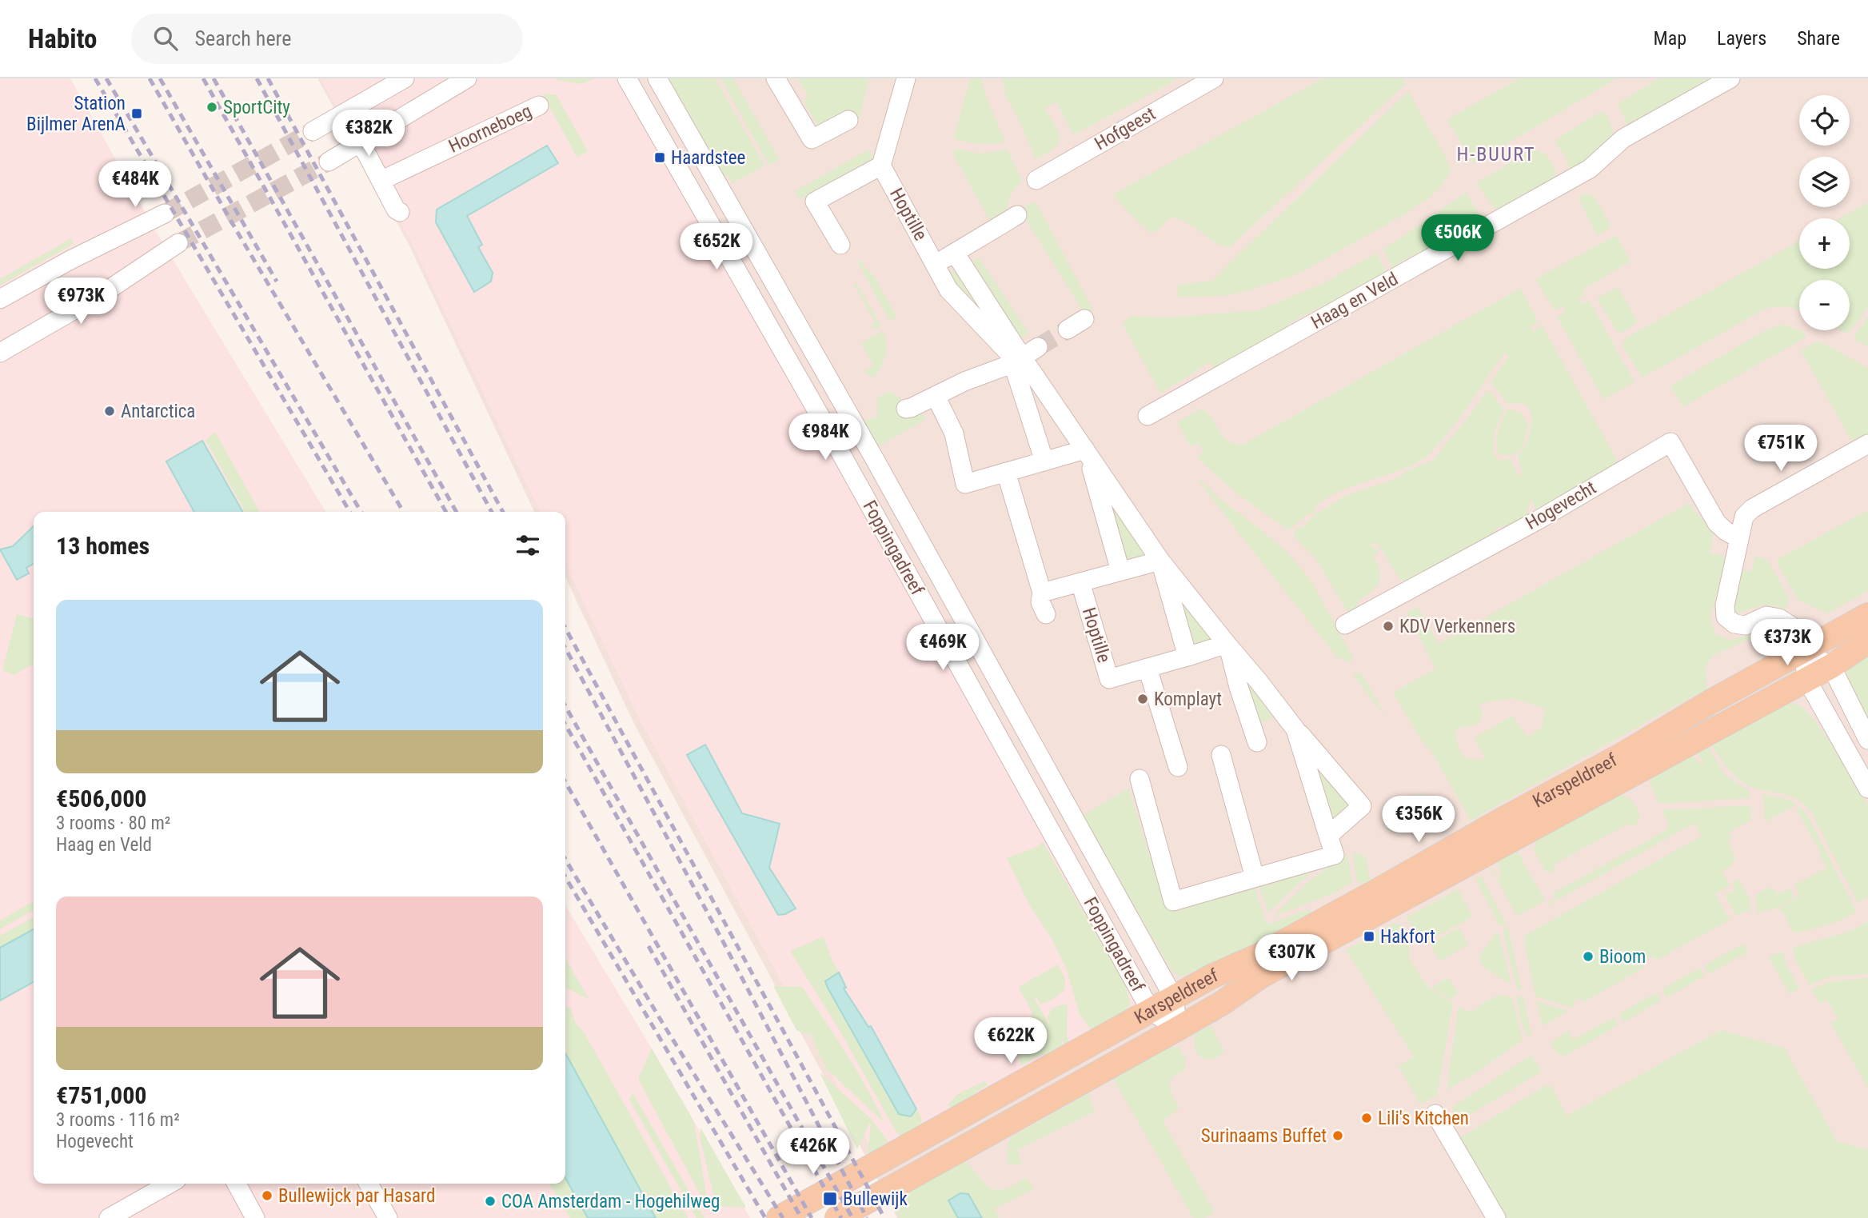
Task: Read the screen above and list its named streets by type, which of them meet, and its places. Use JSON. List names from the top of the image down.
{
  "streets": {
    "main road": ["Karspeldreef"],
    "street": [
      "Hoorneboeg",
      "Hofgeest",
      "Hoptille",
      "Haag en Veld",
      "Hogevecht",
      "Foppingadreef"
    ]
  },
  "crossings": [
    ["Foppingadreef", "Karspeldreef"]
  ],
  "districts": ["H-BUURT"],
  "places": {
    "other": [
      "SportCity",
      "Antarctica",
      "KDV Verkenners",
      "Komplayt",
      "Bioom",
      "Lili's Kitchen",
      "Surinaams Buffet",
      "Bullewijck par Hasard",
      "COA Amsterdam - Hogehilweg"
    ],
    "transit": [
      "Station Bijlmer ArenA",
      "Haardstee",
      "Hakfort",
      "Bullewijk"
    ]
  },
  "page": {
    "header": "Habito",
    "search": "Search here",
    "nav": ["Map", "Layers", "Share"],
    "map_buttons": ["+", "−"],
    "price": [
      "€382K",
      "€484K",
      "€506K",
      "€652K",
      "€973K",
      "€984K",
      "€751K",
      "€373K",
      "€469K",
      "€356K",
      "€307K",
      "€622K",
      "€426K"
    ],
    "heading": "13 homes",
    "list": [
      {
        "name": "€506,000",
        "note": "3 rooms · 80 m² · Haag en Veld"
      },
      {
        "name": "€751,000",
        "note": "3 rooms · 116 m² · Hogevecht"
      }
    ]
  }
}
